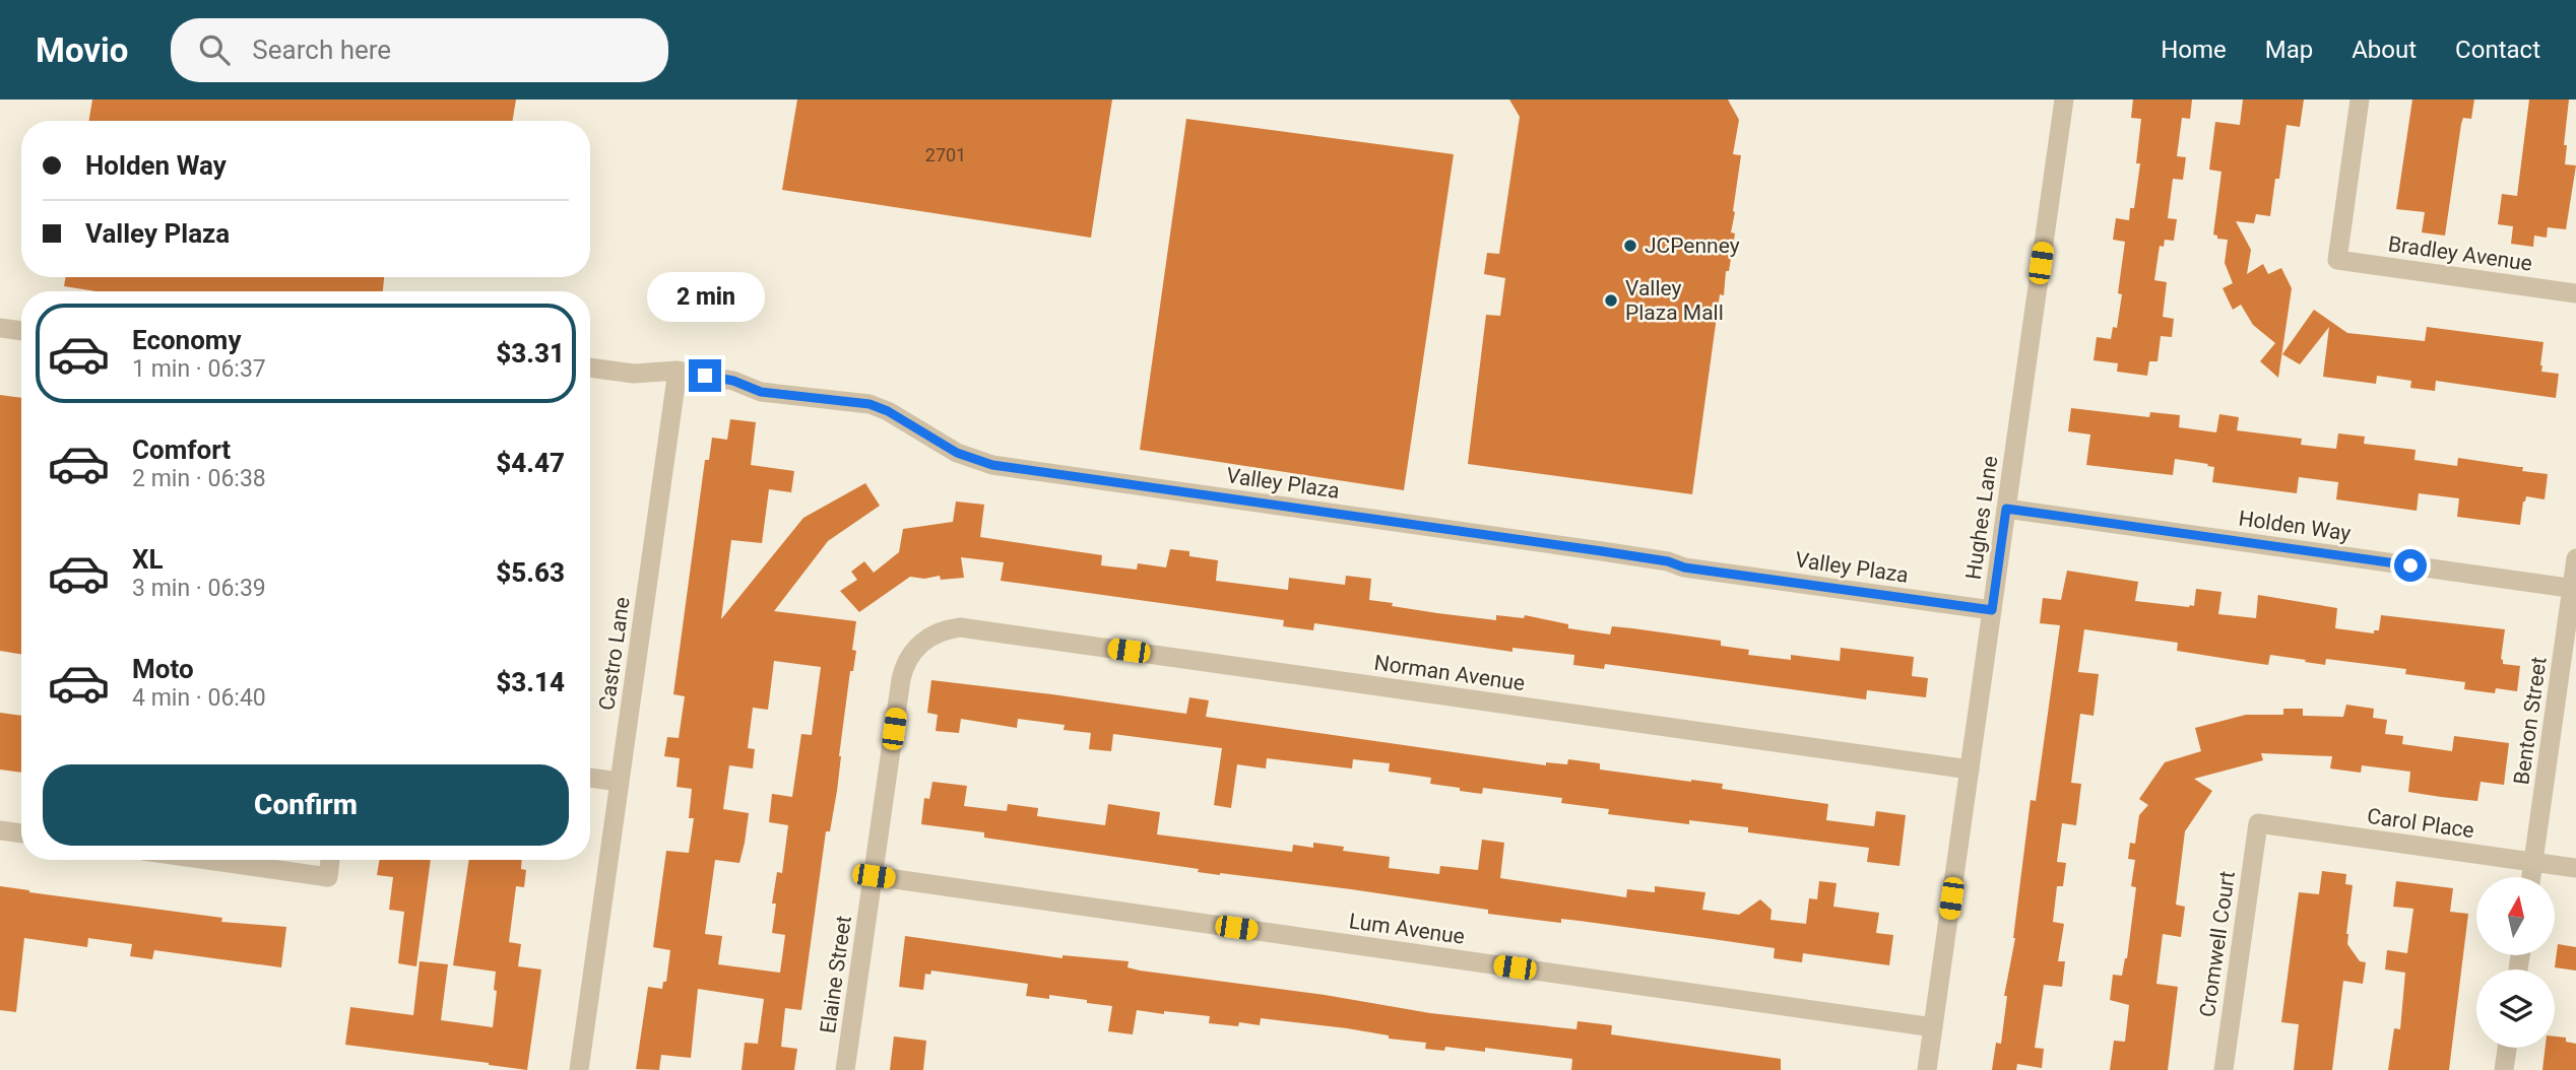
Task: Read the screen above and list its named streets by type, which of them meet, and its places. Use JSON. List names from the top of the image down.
{
  "streets": {
    "street": [
      "Bradley Avenue",
      "Valley Plaza",
      "Hughes Lane",
      "Holden Way",
      "Castro Lane",
      "Norman Avenue",
      "Benton Street",
      "Carol Place",
      "Lum Avenue",
      "Cromwell Court",
      "Elaine Street"
    ]
  },
  "crossings": [
    ["Valley Plaza", "Hughes Lane"],
    ["Valley Plaza", "Castro Lane"],
    ["Hughes Lane", "Holden Way"],
    ["Hughes Lane", "Norman Avenue"],
    ["Hughes Lane", "Lum Avenue"],
    ["Holden Way", "Benton Street"],
    ["Norman Avenue", "Elaine Street"],
    ["Benton Street", "Carol Place"],
    ["Carol Place", "Cromwell Court"],
    ["Lum Avenue", "Elaine Street"]
  ],
  "places": ["JCPenney", "Valley Plaza Mall"],
  "house_numbers": ["2701"],
  "north": "top",
  "page": {
    "header": "Movio",
    "search": "Search here",
    "nav": [
      "Home",
      "Map",
      "About",
      "Contact"
    ],
    "banner": ["Holden Way", "Valley Plaza"],
    "bubble": "2 min",
    "list": [
      {
        "name": "Economy",
        "note": "1 min · 06:37",
        "value": "$3.31"
      },
      {
        "name": "Comfort",
        "note": "2 min · 06:38",
        "value": "$4.47"
      },
      {
        "name": "XL",
        "note": "3 min · 06:39",
        "value": "$5.63"
      },
      {
        "name": "Moto",
        "note": "4 min · 06:40",
        "value": "$3.14"
      }
    ],
    "buttons": "Confirm"
  }
}
